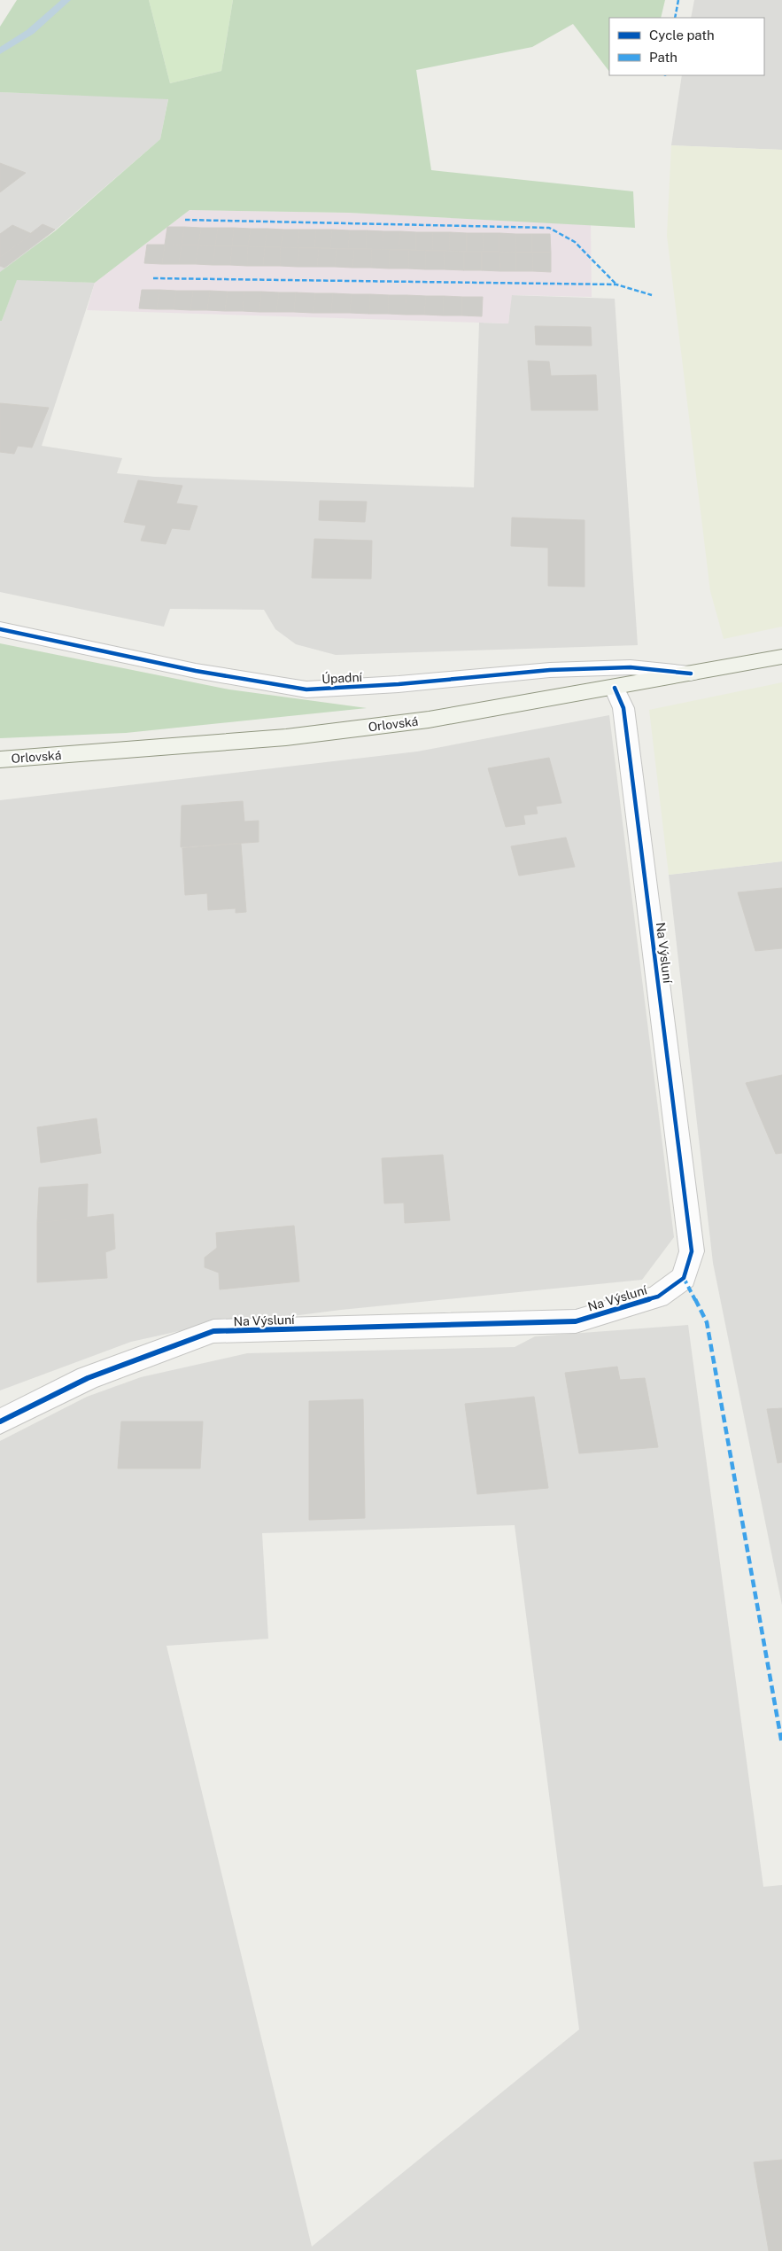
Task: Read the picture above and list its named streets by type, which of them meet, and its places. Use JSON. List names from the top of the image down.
{
  "streets": {
    "main road": ["Orlovská"],
    "street": ["Úpadní", "Na Výsluní"]
  },
  "crossings": [
    ["Úpadní", "Orlovská"],
    ["Orlovská", "Na Výsluní"]
  ],
  "legend": ["Cycle path", "Path"]
}
